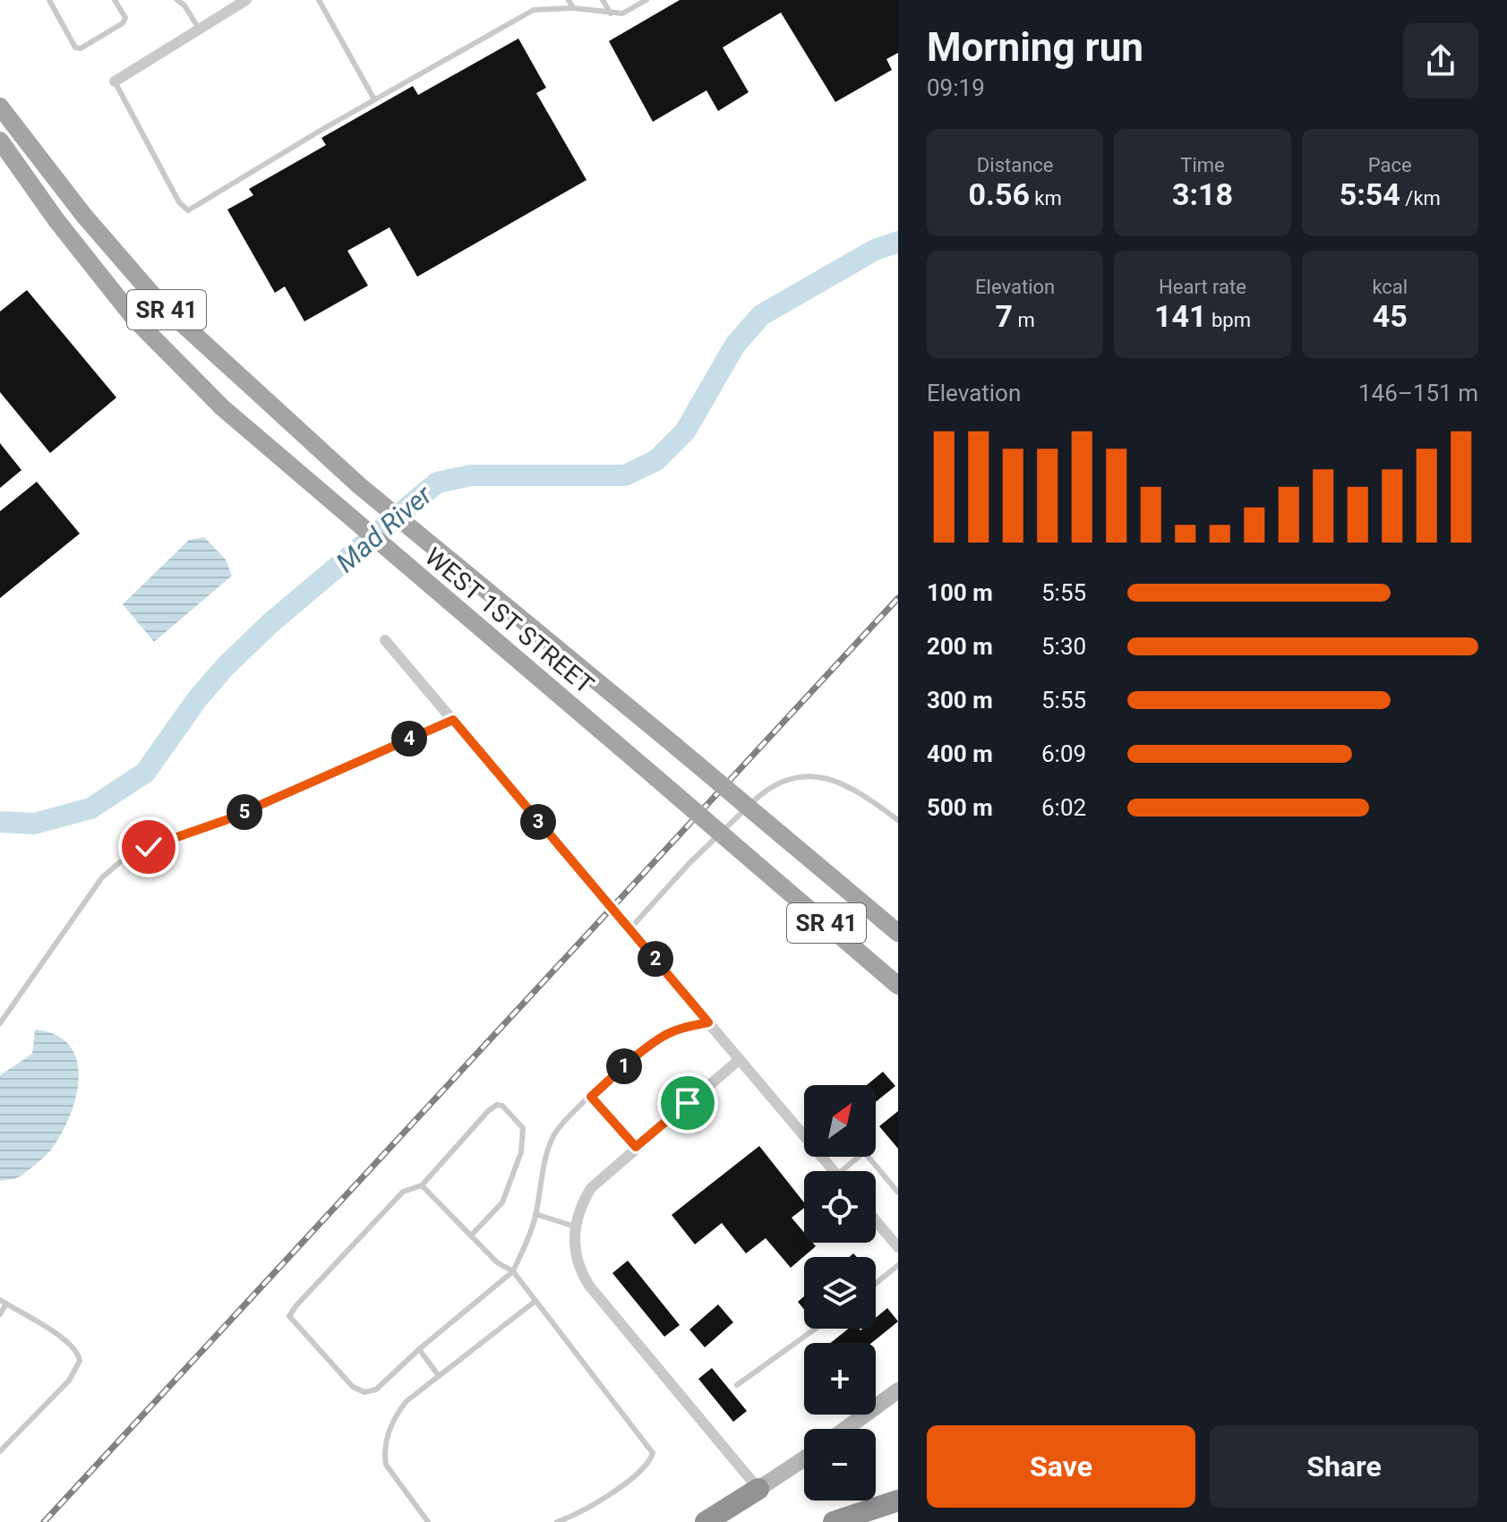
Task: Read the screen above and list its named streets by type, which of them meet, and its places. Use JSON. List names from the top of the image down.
{
  "streets": {
    "main road": ["SR 41", "WEST 1ST STREET"]
  },
  "water": ["Mad River"],
  "north": "top right",
  "page": {
    "heading": ["Morning run", "09:19"],
    "stats": [
      ["Distance", "0.56 km"],
      ["Time", "3:18"],
      ["Pace", "5:54 /km"],
      ["Elevation", "7 m"],
      ["Heart rate", "141 bpm"],
      ["kcal", "45"]
    ],
    "chart": ["Elevation", "146–151 m"],
    "list": [
      {
        "name": "100 m",
        "note": "5:55"
      },
      {
        "name": "200 m",
        "note": "5:30"
      },
      {
        "name": "300 m",
        "note": "5:55"
      },
      {
        "name": "400 m",
        "note": "6:09"
      },
      {
        "name": "500 m",
        "note": "6:02"
      }
    ],
    "pins": [
      "4",
      "5",
      "3",
      "2",
      "1"
    ],
    "map_buttons": ["+", "−"],
    "buttons": ["Save", "Share"]
  }
}
